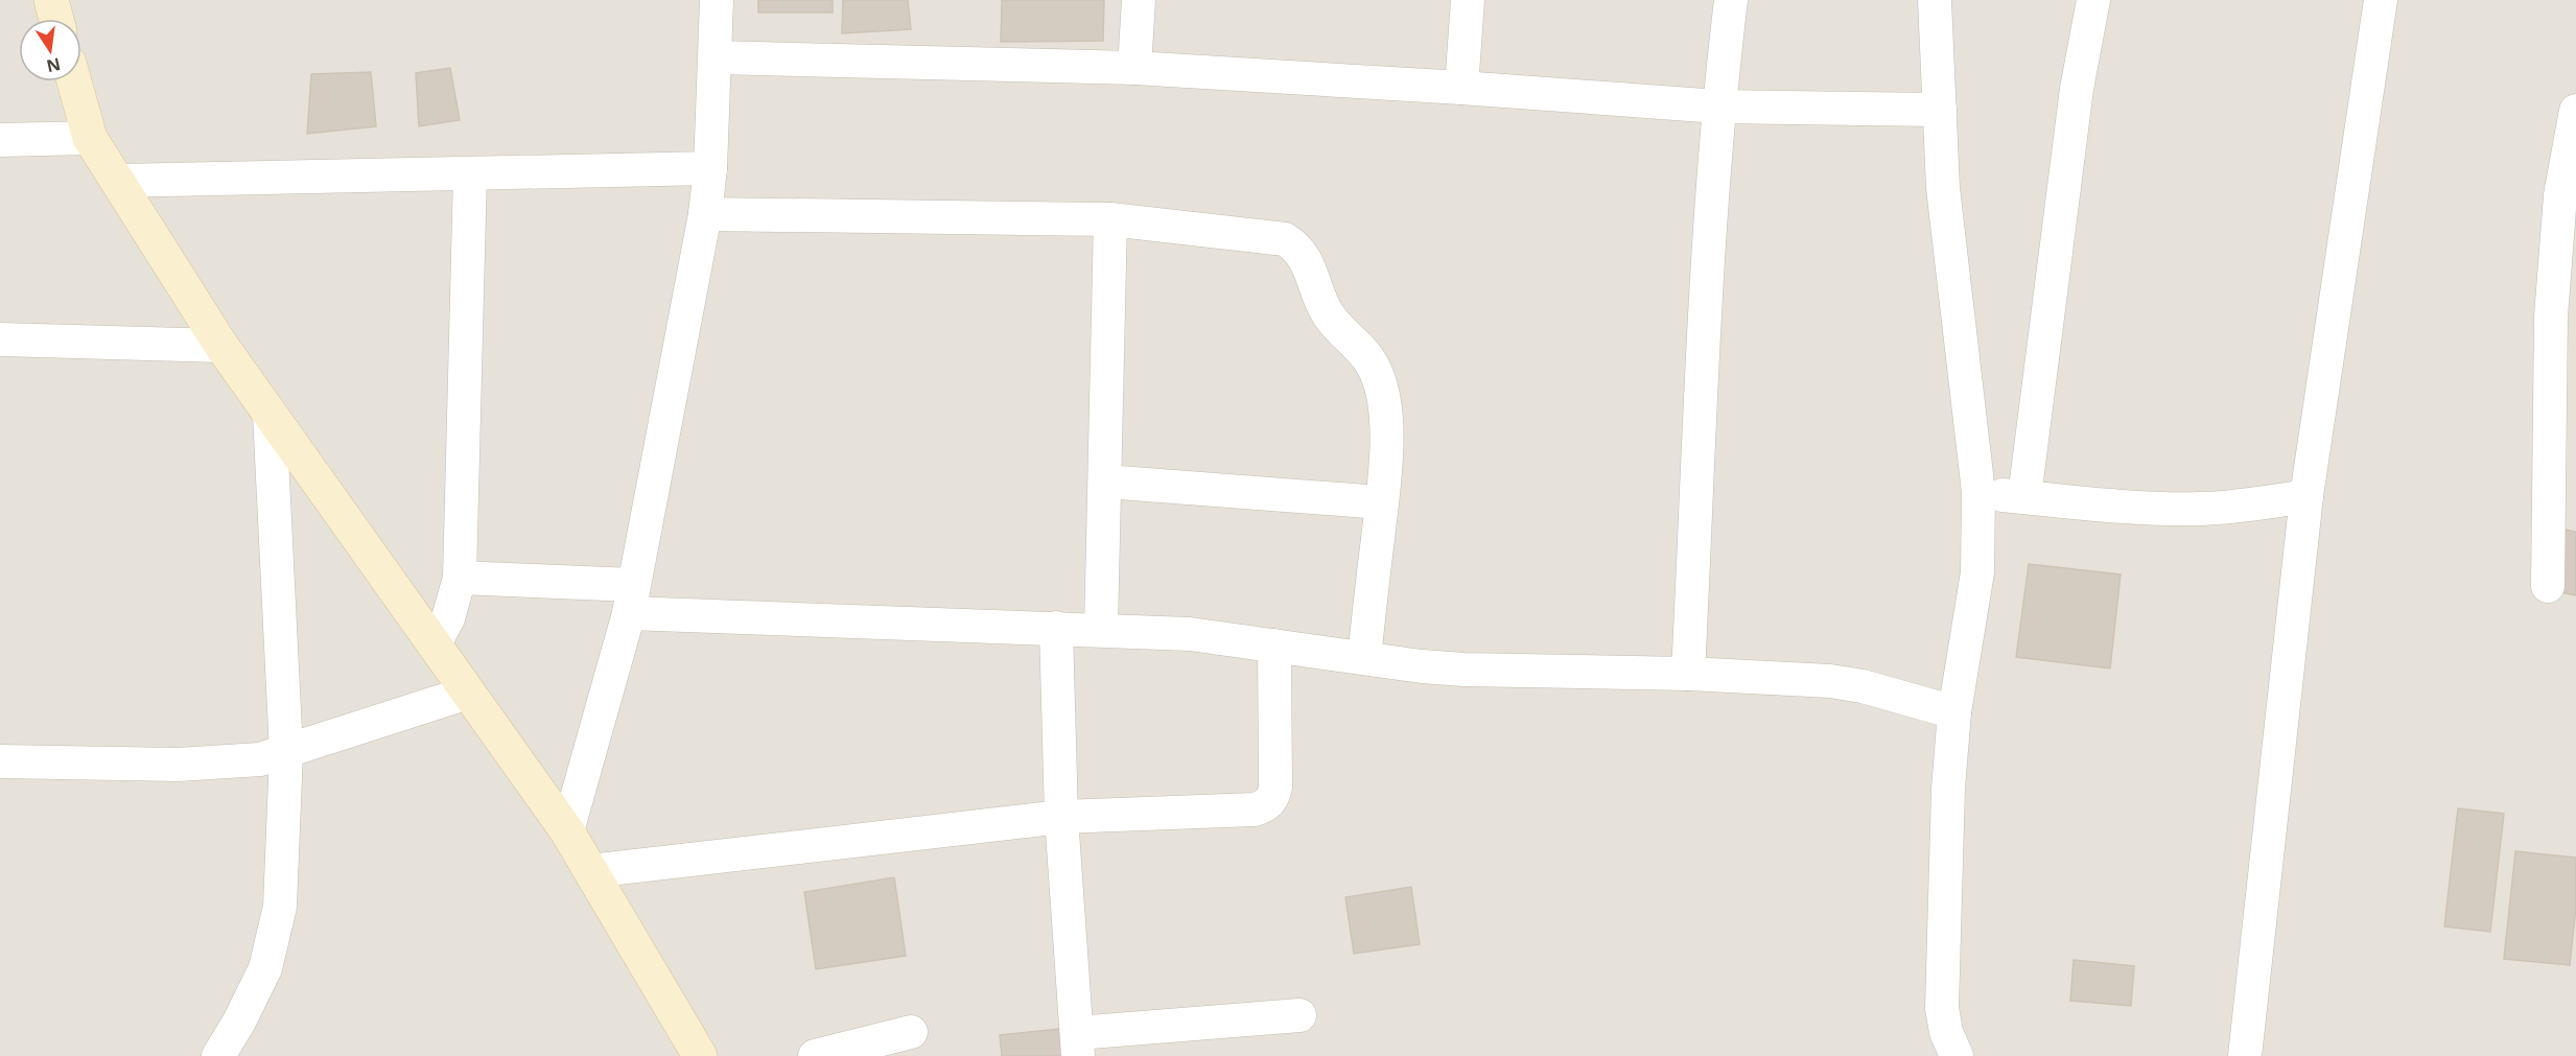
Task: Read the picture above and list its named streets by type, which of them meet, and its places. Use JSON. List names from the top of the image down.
{
  "north": "bottom"
}
